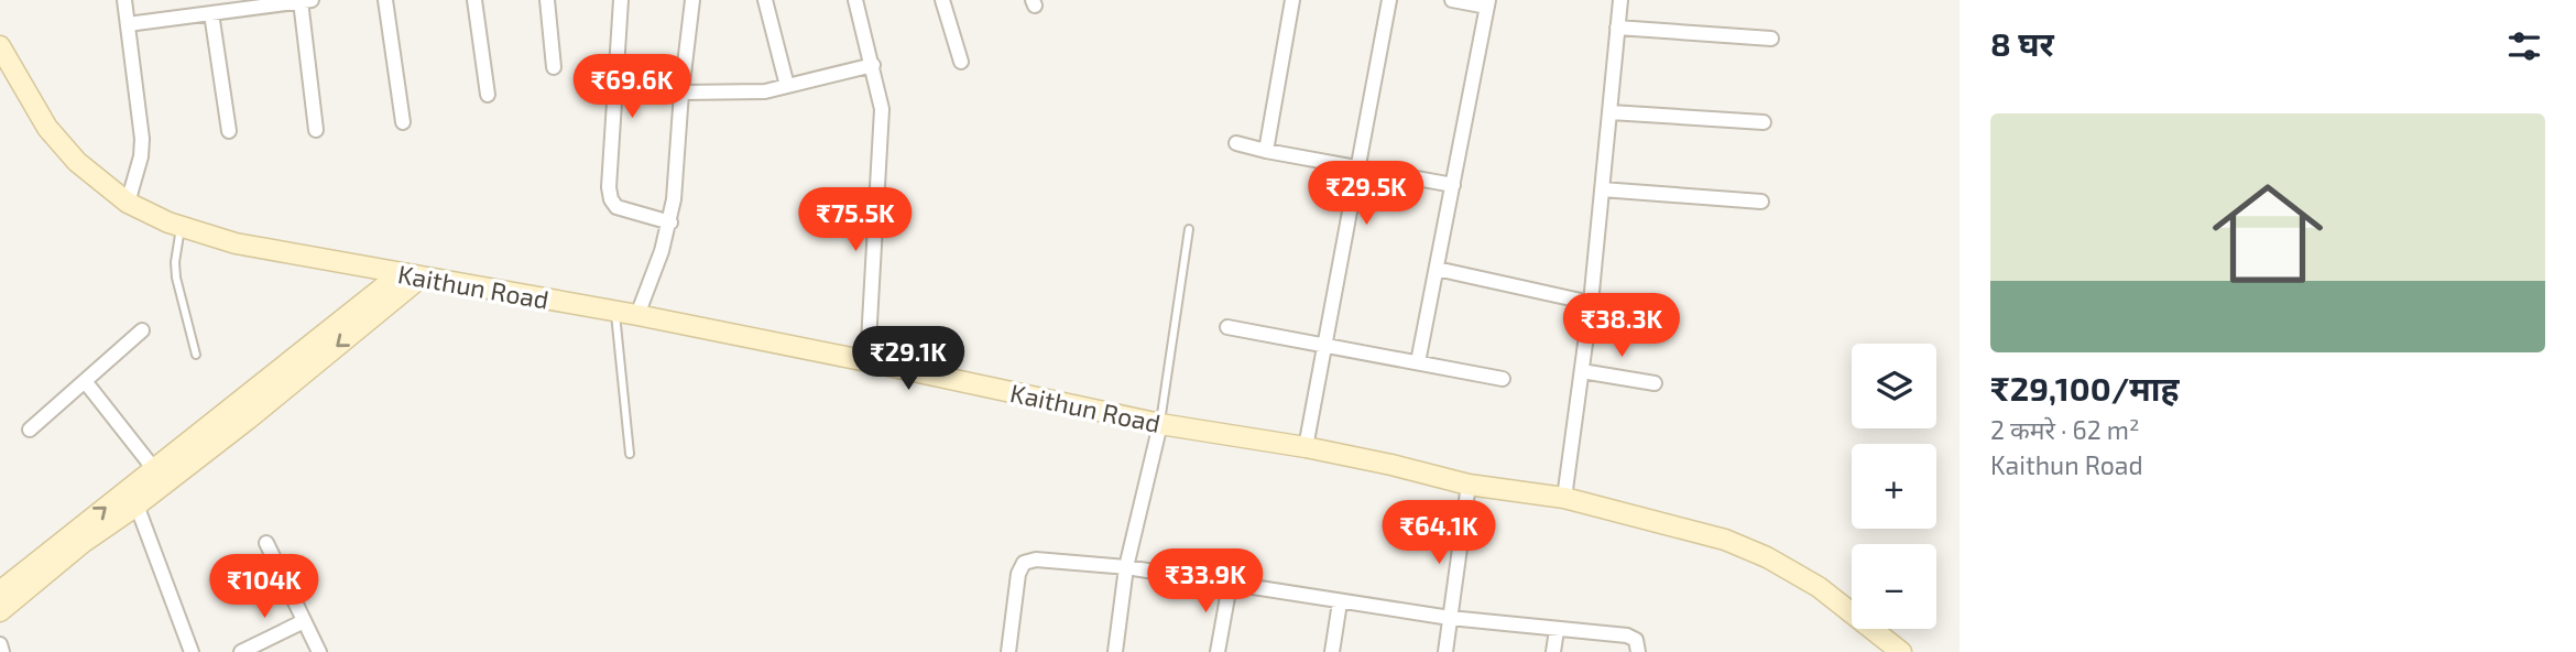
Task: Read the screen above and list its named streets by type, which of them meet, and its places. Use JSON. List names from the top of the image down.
{
  "streets": {
    "street": ["Kaithun Road"]
  },
  "page": {
    "heading": "8 घर",
    "price": [
      "₹69.6K",
      "₹29.5K",
      "₹75.5K",
      "₹38.3K",
      "₹29.1K",
      "₹64.1K",
      "₹33.9K",
      "₹104K"
    ],
    "list": [
      {
        "name": "₹29,100/माह",
        "note": "2 कमरे · 62 m² · Kaithun Road"
      }
    ],
    "map_buttons": ["+", "−"]
  }
}
